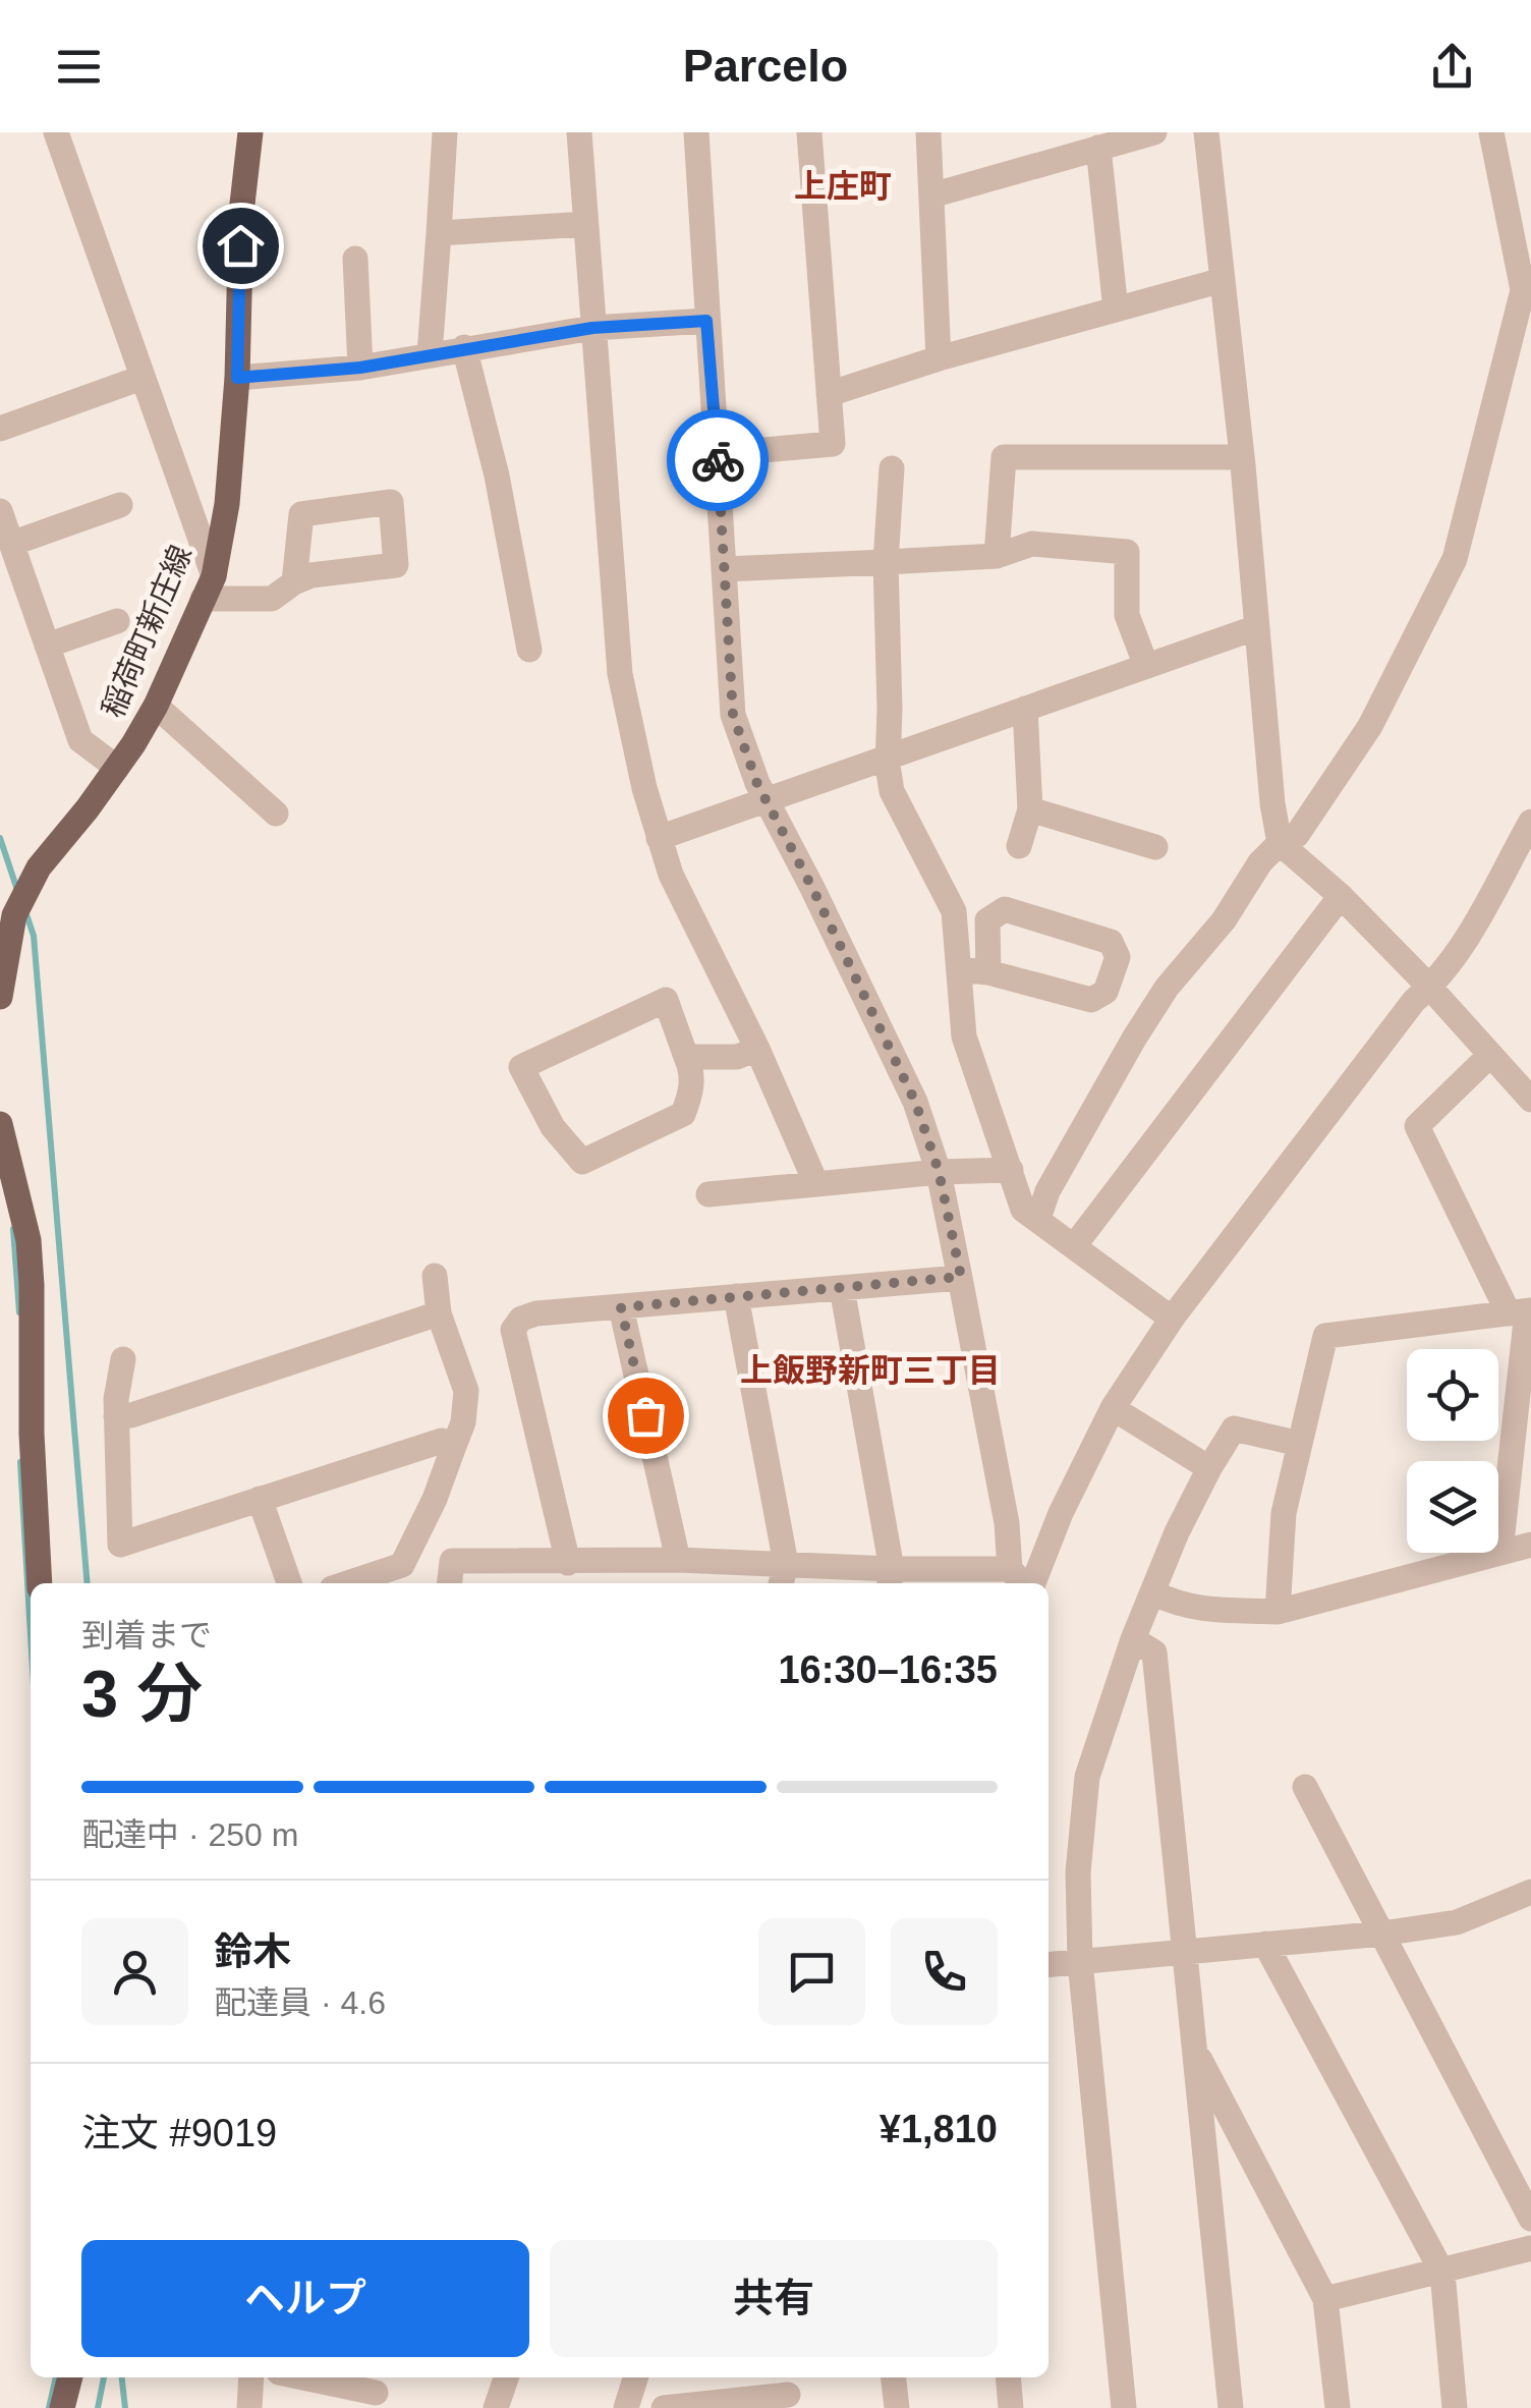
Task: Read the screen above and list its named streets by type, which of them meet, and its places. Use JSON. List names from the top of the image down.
{
  "streets": {
    "main road": ["稲荷町新庄線"]
  },
  "districts": ["上庄町", "上飯野新町三丁目"],
  "page": {
    "header": "Parcelo",
    "heading": ["3 分", "到着まで", "16:30–16:35"],
    "panel": [
      "鈴木",
      "配達員 · 4.6",
      "注文 #9019",
      "¥1,810"
    ],
    "bar": "配達中 · 250 m",
    "buttons": ["ヘルプ", "共有"]
  }
}
